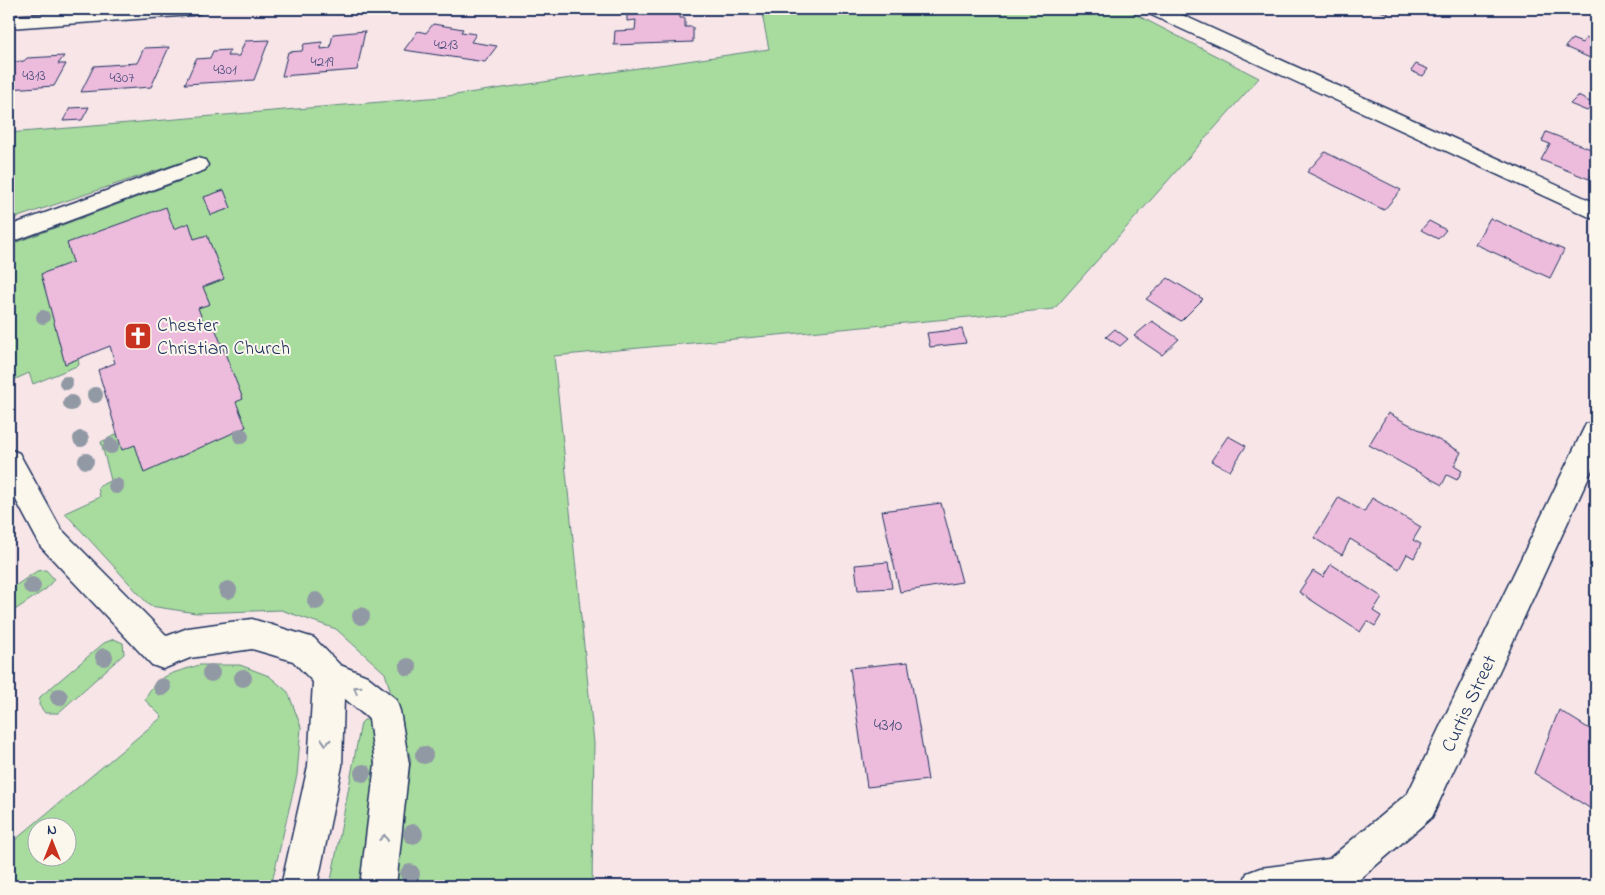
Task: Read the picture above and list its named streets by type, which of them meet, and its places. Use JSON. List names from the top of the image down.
{
  "streets": {
    "street": ["Curtis Street"]
  },
  "places": {
    "church": ["Chester Christian Church"]
  },
  "house_numbers": [
    "4213",
    "4219",
    "4301",
    "4313",
    "4307",
    "4310"
  ],
  "north": "top"
}
